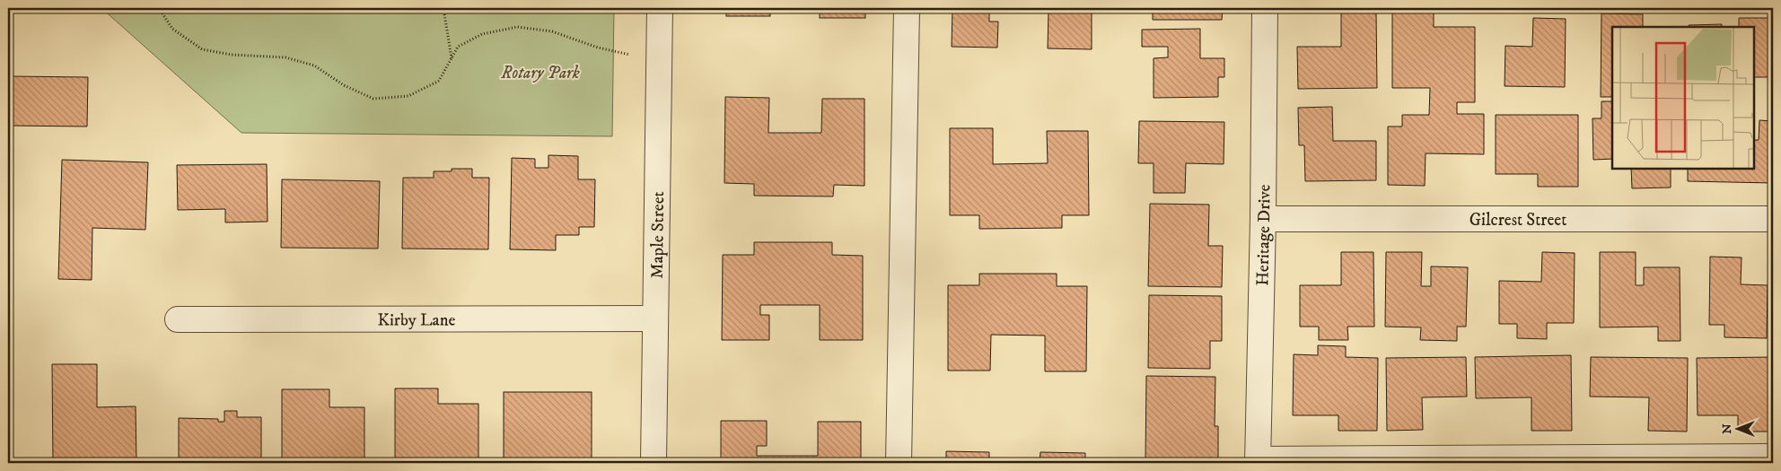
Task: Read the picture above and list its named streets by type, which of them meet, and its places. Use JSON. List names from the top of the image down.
{
  "streets": {
    "street": [
      "Gilcrest Street",
      "Maple Street",
      "Heritage Drive",
      "Kirby Lane"
    ]
  },
  "crossings": [
    ["Gilcrest Street", "Heritage Drive"],
    ["Maple Street", "Kirby Lane"]
  ],
  "parks": ["Rotary Park"],
  "north": "left"
}
